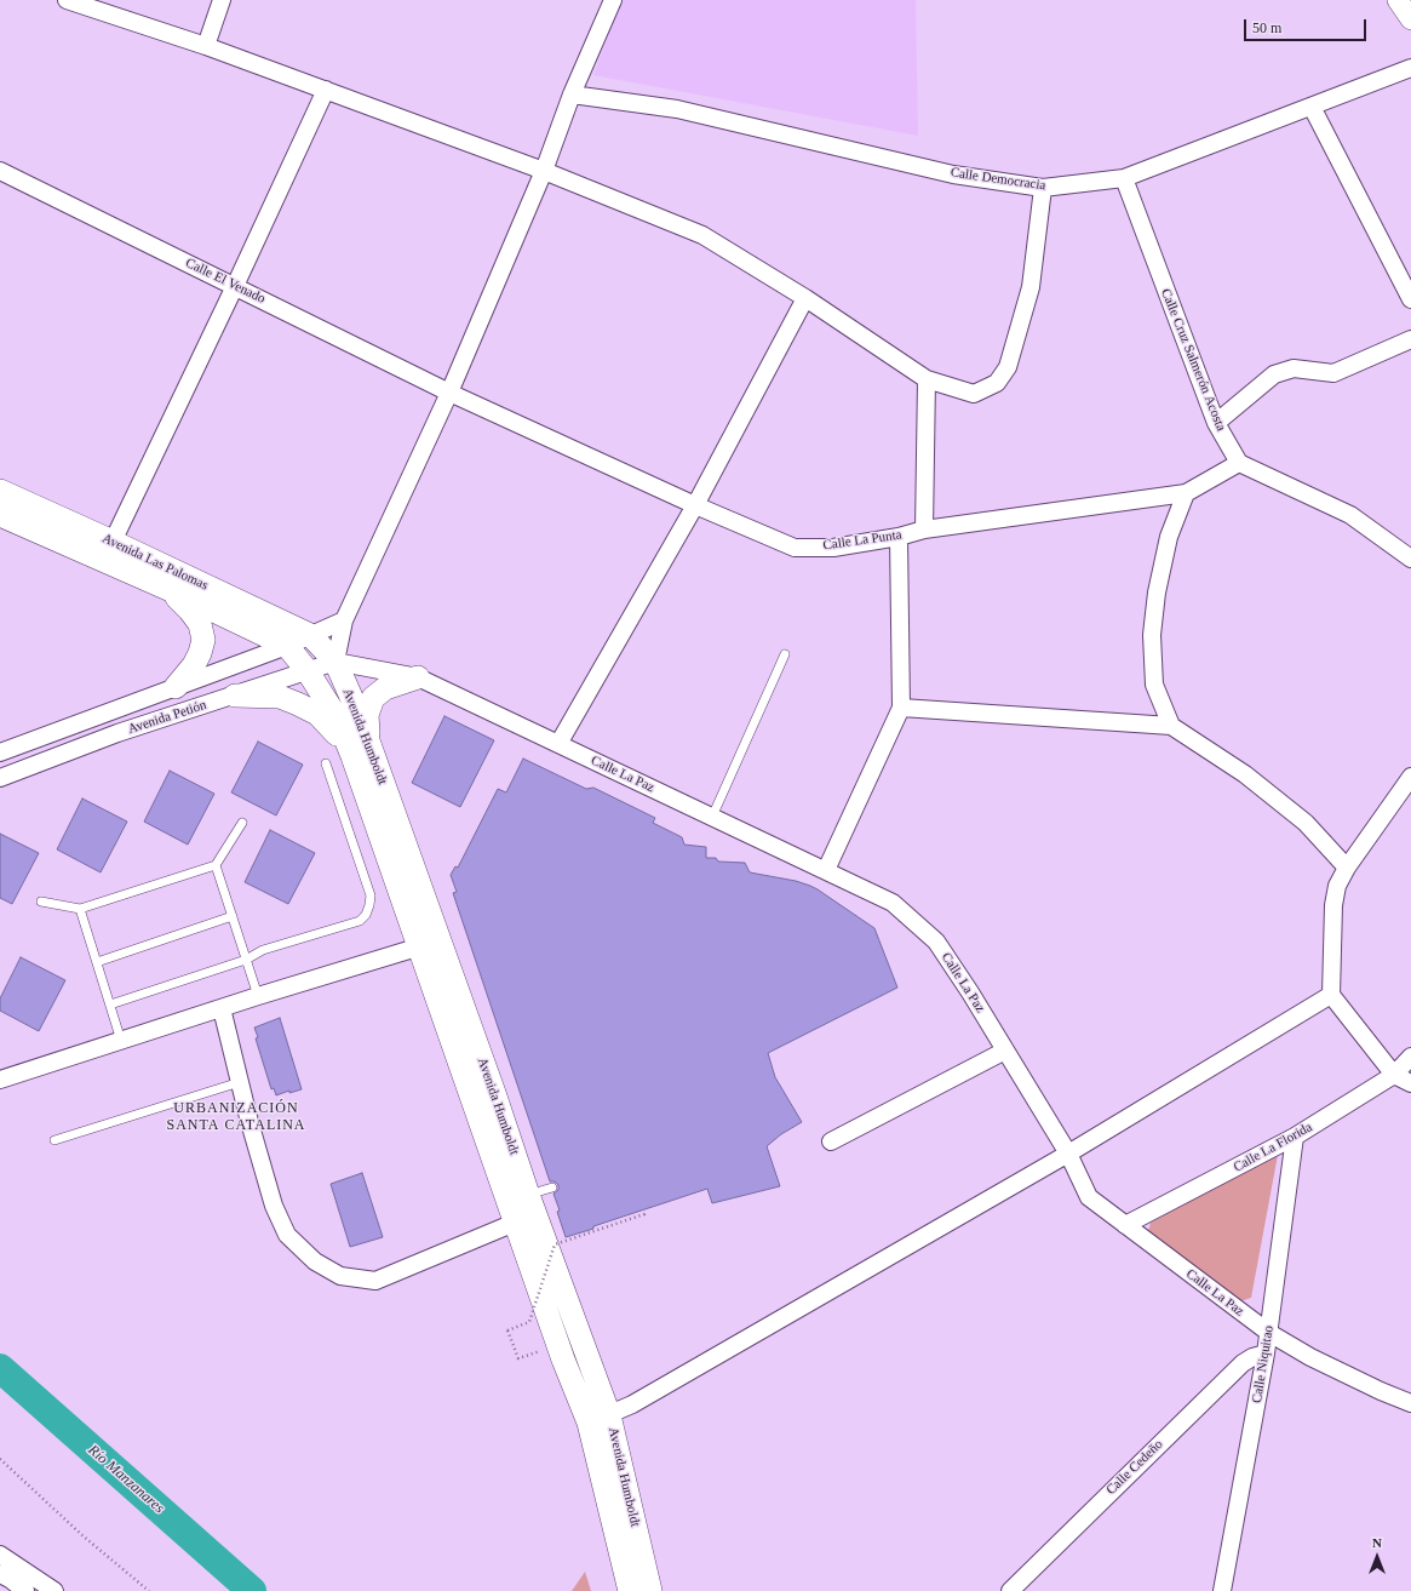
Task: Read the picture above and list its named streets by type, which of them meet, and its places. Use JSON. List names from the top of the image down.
{
  "streets": {
    "main road": ["Avenida Las Palomas", "Avenida Humboldt"],
    "street": [
      "Calle Democracia",
      "Calle El Venado",
      "Calle Cruz Salmerón Acosta",
      "Calle La Punta",
      "Avenida Petión",
      "Calle La Paz",
      "Calle La Florida",
      "Calle Niquitao",
      "Calle Cedeño"
    ]
  },
  "crossings": [
    ["Calle Democracia", "Calle Cruz Salmerón Acosta"],
    ["Calle El Venado", "Calle La Punta"],
    ["Calle Cruz Salmerón Acosta", "Calle La Punta"],
    ["Avenida Las Palomas", "Avenida Petión"],
    ["Avenida Las Palomas", "Avenida Humboldt"],
    ["Avenida Petión", "Avenida Humboldt"],
    ["Avenida Petión", "Calle La Paz"],
    ["Avenida Humboldt", "Calle La Paz"],
    ["Calle La Paz", "Calle La Florida"],
    ["Calle La Paz", "Calle Niquitao"],
    ["Calle La Florida", "Calle Niquitao"],
    ["Calle Niquitao", "Calle Cedeño"]
  ],
  "districts": ["URBANIZACIÓN SANTA CATALINA"],
  "water": ["Río Manzanares"],
  "scale_bar": "50 m",
  "north": "top"
}
